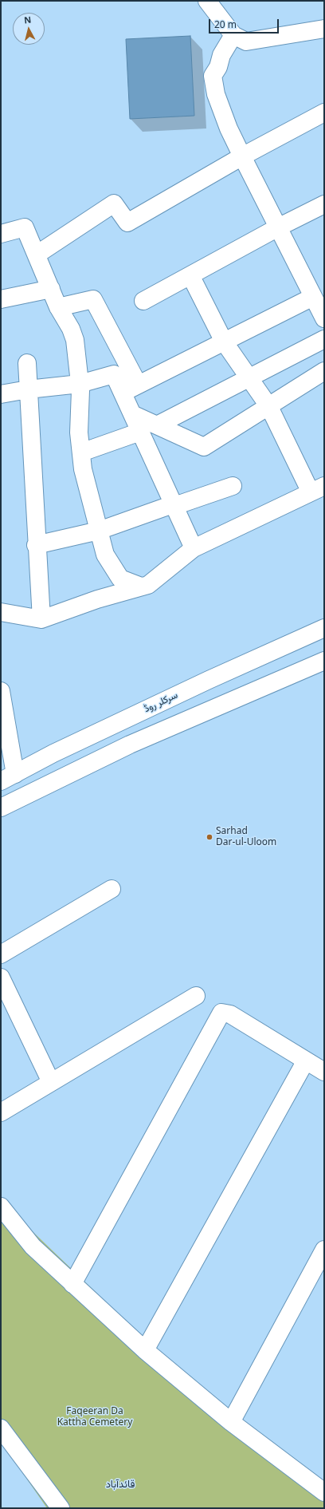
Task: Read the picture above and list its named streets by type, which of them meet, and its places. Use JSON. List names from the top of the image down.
{
  "streets": {
    "street": ["سرکلر روڈ"]
  },
  "districts": ["قائدآباد"],
  "parks": ["Faqeeran Da Kattha Cemetery"],
  "places": ["Sarhad Dar-ul-Uloom"],
  "scale_bar": "20 m",
  "north": "top"
}
